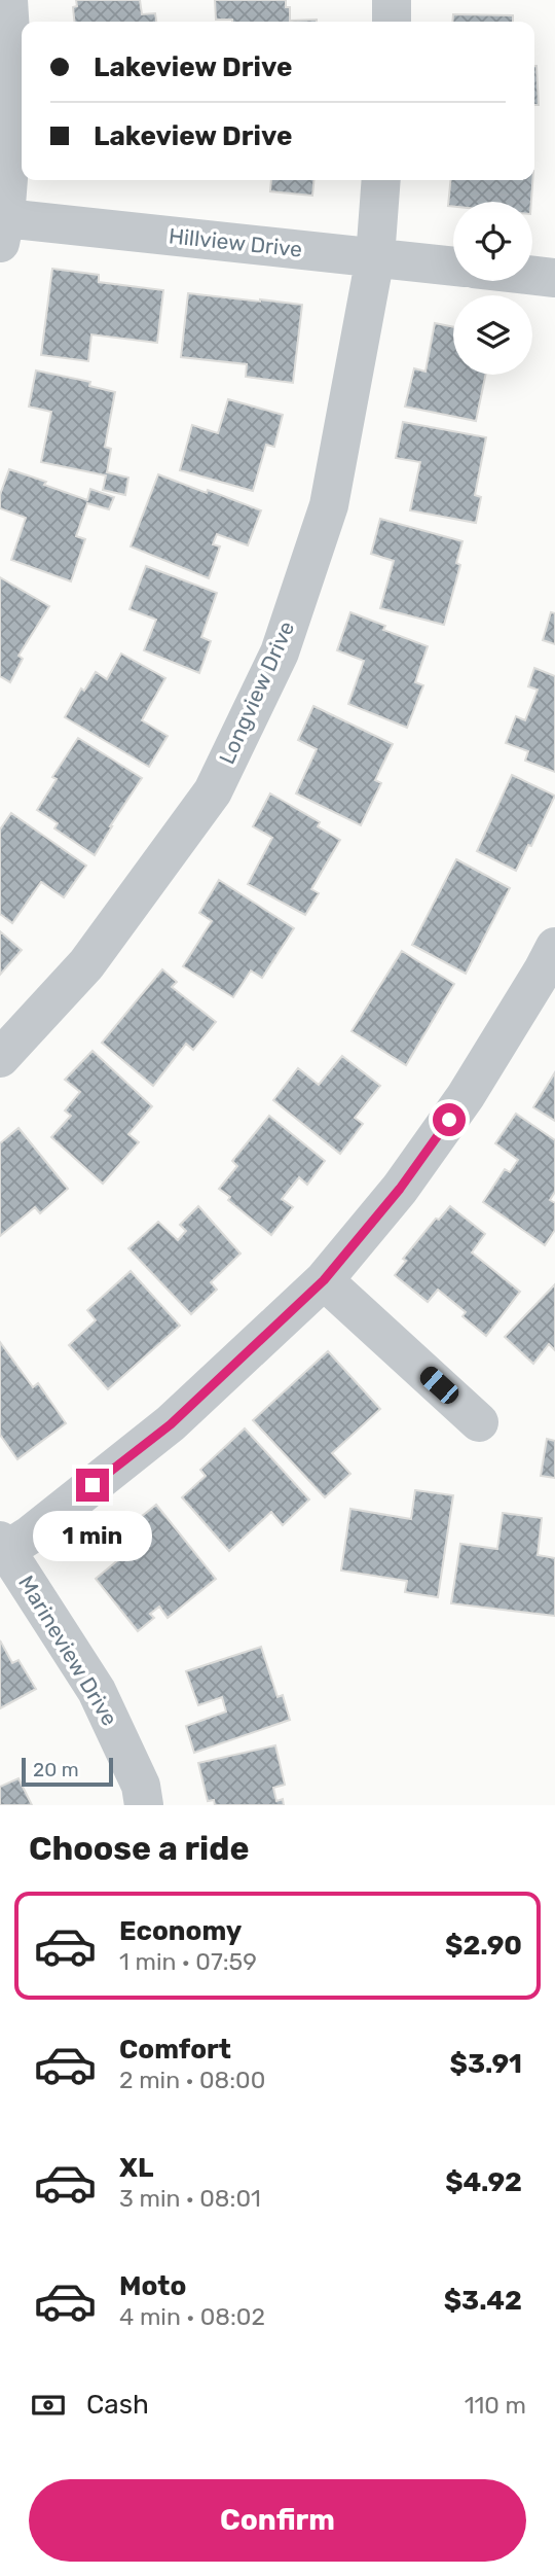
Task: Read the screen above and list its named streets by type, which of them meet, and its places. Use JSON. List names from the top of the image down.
{
  "streets": {
    "street": ["Hillview Drive", "Longview Drive", "Marineview Drive"]
  },
  "crossings": [
    ["Hillview Drive", "Longview Drive"]
  ],
  "scale_bar": "20 m",
  "page": {
    "banner": ["Lakeview Drive", "Lakeview Drive"],
    "bubble": "1 min",
    "scale": "20 m",
    "heading": "Choose a ride",
    "list": [
      {
        "name": "Economy",
        "note": "1 min · 07:59",
        "value": "$2.90"
      },
      {
        "name": "Comfort",
        "note": "2 min · 08:00",
        "value": "$3.91"
      },
      {
        "name": "XL",
        "note": "3 min · 08:01",
        "value": "$4.92"
      },
      {
        "name": "Moto",
        "note": "4 min · 08:02",
        "value": "$3.42"
      }
    ],
    "pay": ["Cash", "110 m"],
    "buttons": "Confirm"
  }
}
